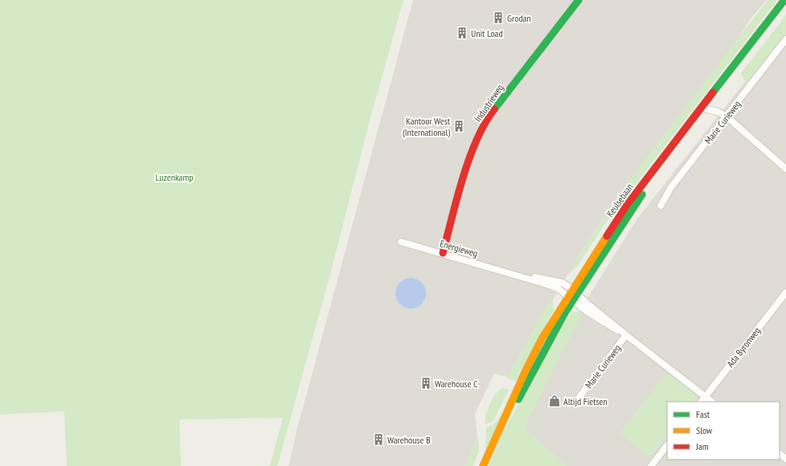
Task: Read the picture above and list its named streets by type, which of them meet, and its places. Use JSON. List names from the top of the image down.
{
  "streets": {
    "main road": ["Industrieweg", "Keulsebaan"],
    "street": ["Marie Curieweg", "Energieweg", "Ada Byronweg"]
  },
  "crossings": [
    ["Industrieweg", "Energieweg"],
    ["Marie Curieweg", "Energieweg"],
    ["Keulsebaan", "Energieweg"]
  ],
  "parks": ["Luzenkamp"],
  "places": {
    "building": [
      "Grodan",
      "Unit Load",
      "Kantoor West (International)",
      "Warehouse C",
      "Warehouse B"
    ],
    "shop": ["Altijd Fietsen"]
  },
  "legend": ["Fast", "Slow", "Jam"]
}
